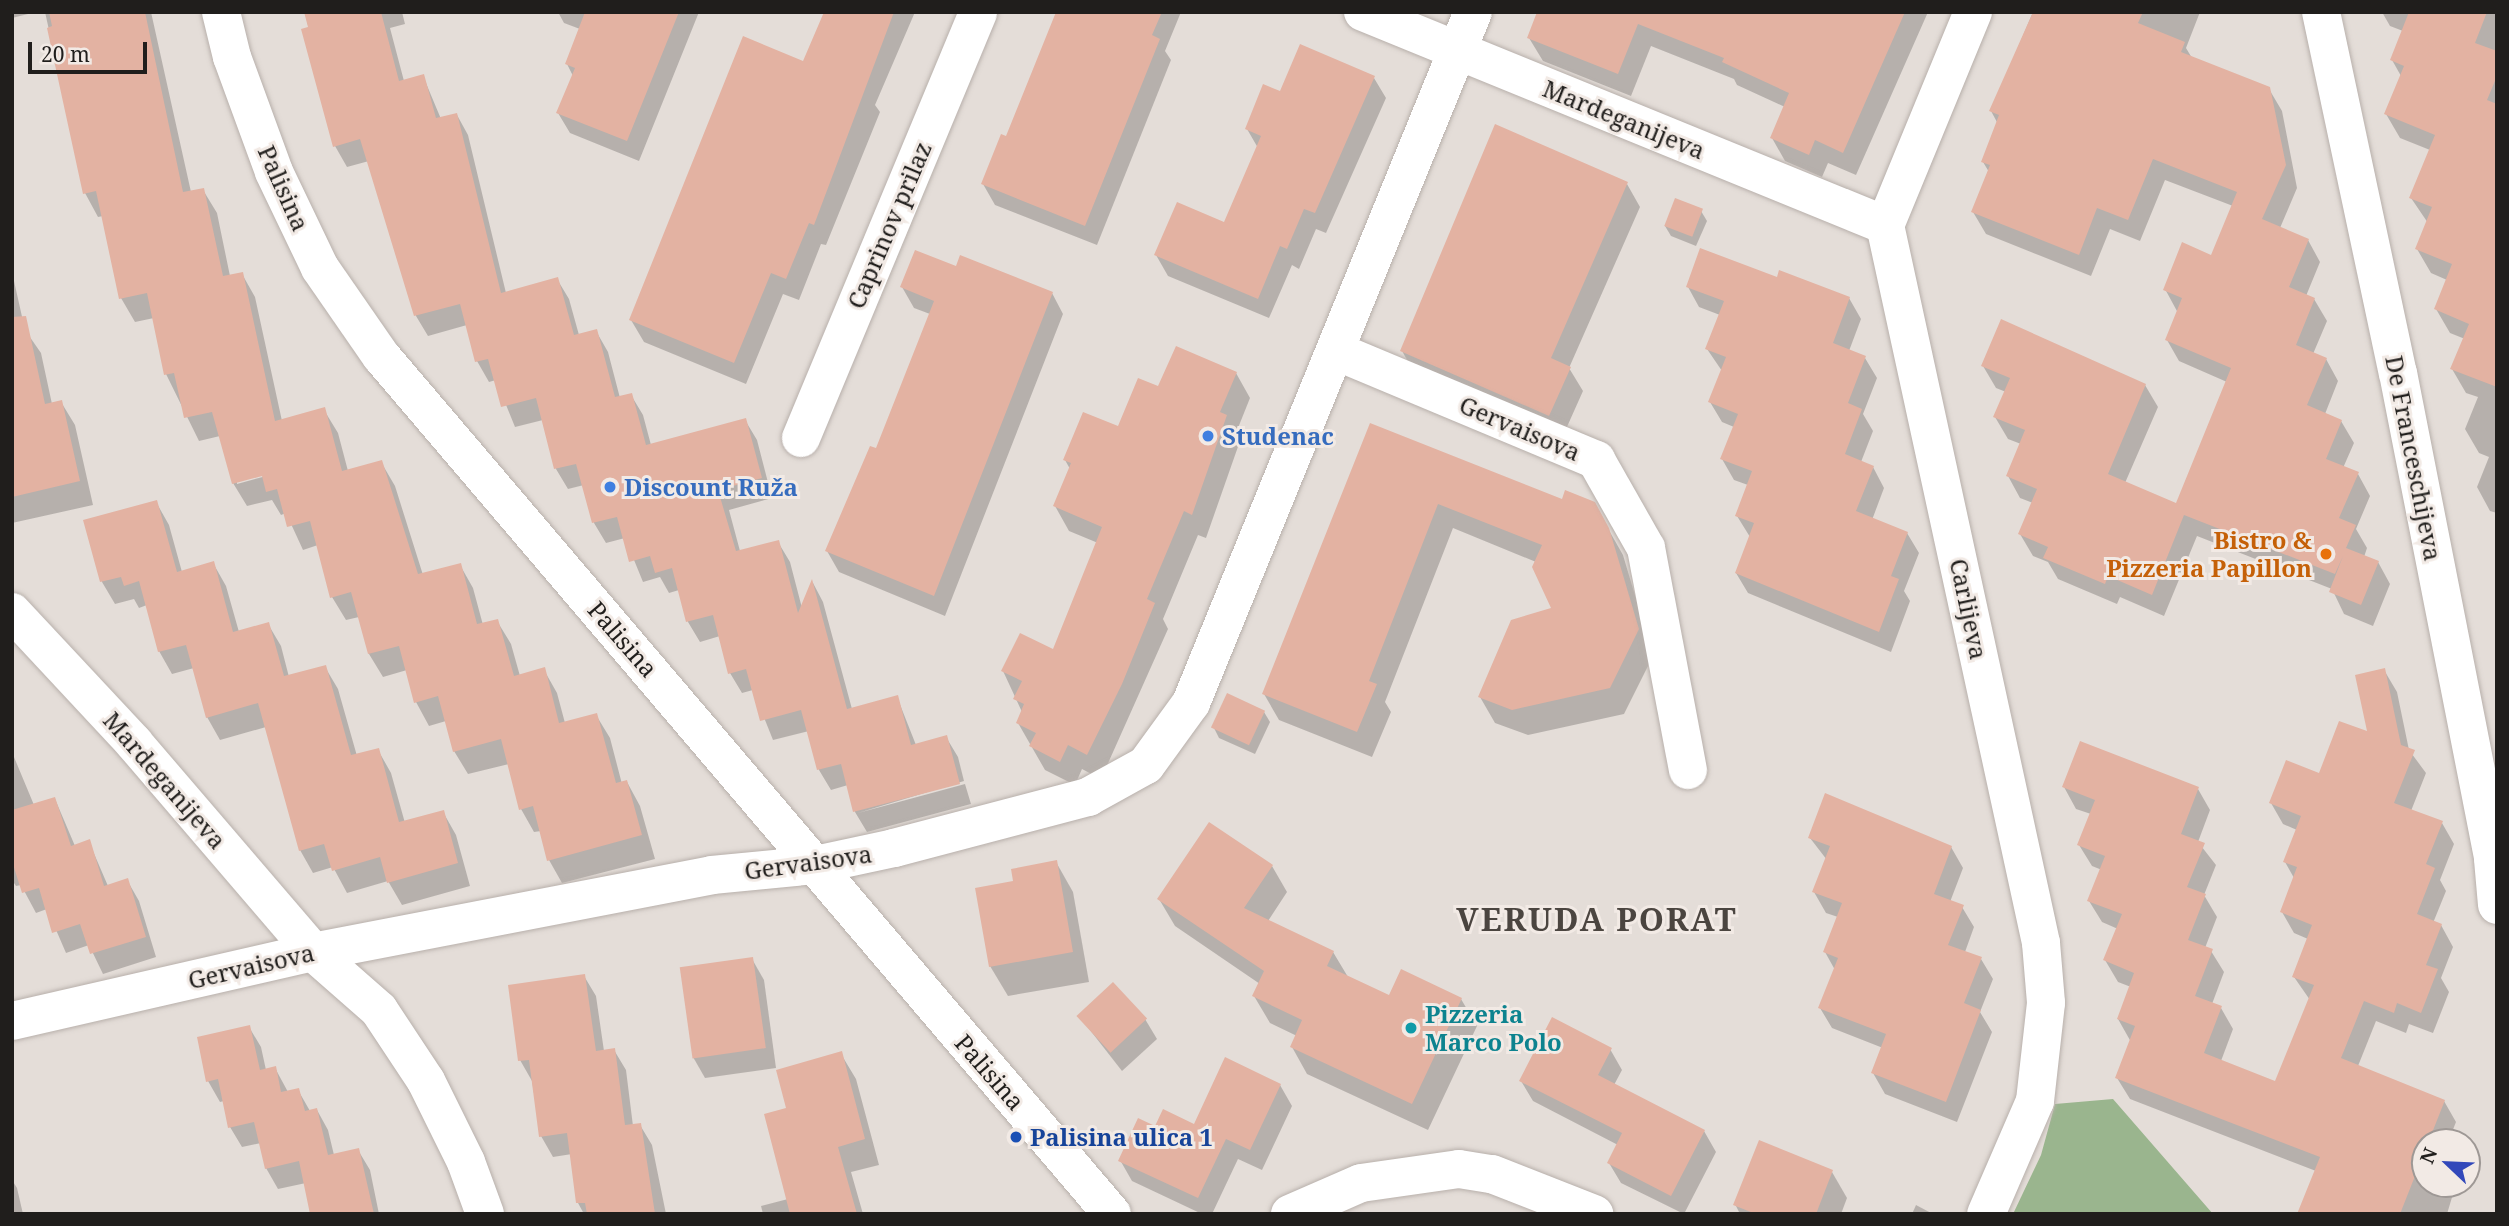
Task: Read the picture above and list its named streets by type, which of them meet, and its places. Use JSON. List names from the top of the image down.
{
  "streets": {
    "street": [
      "Mardeganijeva",
      "Palisina",
      "Caprinov prilaz",
      "Gervaisova",
      "De Franceschijeva",
      "Carlijeva"
    ]
  },
  "crossings": [
    ["Mardeganijeva", "Gervaisova"],
    ["Mardeganijeva", "Carlijeva"],
    ["Palisina", "Gervaisova"]
  ],
  "districts": ["VERUDA PORAT"],
  "places": [
    "Studenac",
    "Discount Ruža",
    "Bistro & Pizzeria Papillon",
    "Pizzeria Marco Polo",
    "Palisina ulica 1"
  ],
  "scale_bar": "20 m",
  "north": "top left"
}
